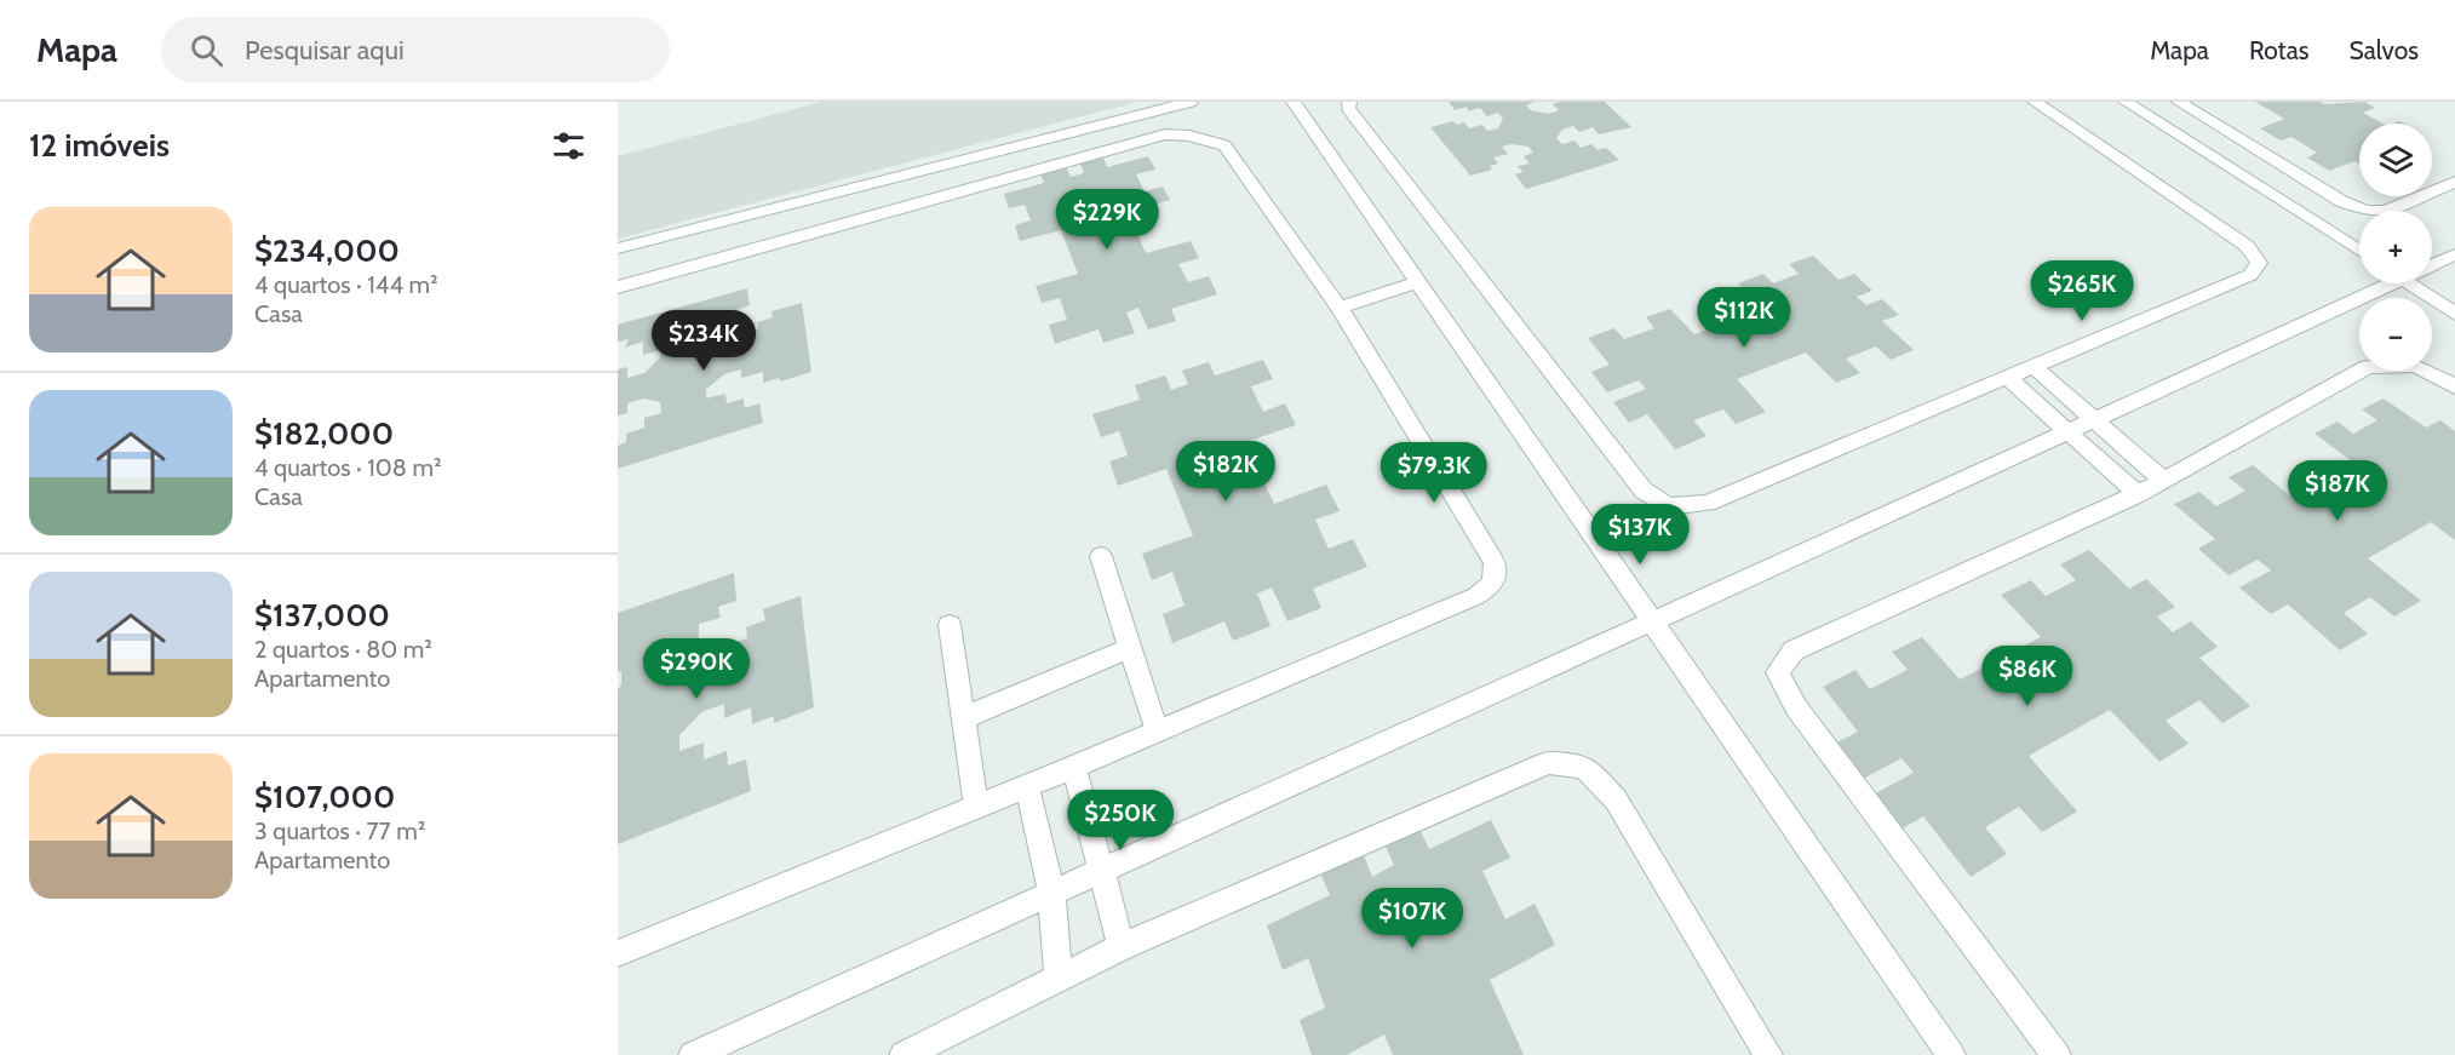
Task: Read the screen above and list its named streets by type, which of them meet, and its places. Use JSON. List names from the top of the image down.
{
  "page": {
    "header": "Mapa",
    "search": "Pesquisar aqui",
    "nav": ["Mapa", "Rotas", "Salvos"],
    "heading": "12 imóveis",
    "map_buttons": ["+", "−"],
    "list": [
      {
        "name": "$234,000",
        "note": "4 quartos · 144 m² · Casa"
      },
      {
        "name": "$182,000",
        "note": "4 quartos · 108 m² · Casa"
      },
      {
        "name": "$137,000",
        "note": "2 quartos · 80 m² · Apartamento"
      },
      {
        "name": "$107,000",
        "note": "3 quartos · 77 m² · Apartamento"
      }
    ],
    "price": [
      "$229K",
      "$265K",
      "$112K",
      "$234K",
      "$182K",
      "$79.3K",
      "$187K",
      "$137K",
      "$290K",
      "$86K",
      "$250K",
      "$107K"
    ]
  }
}
